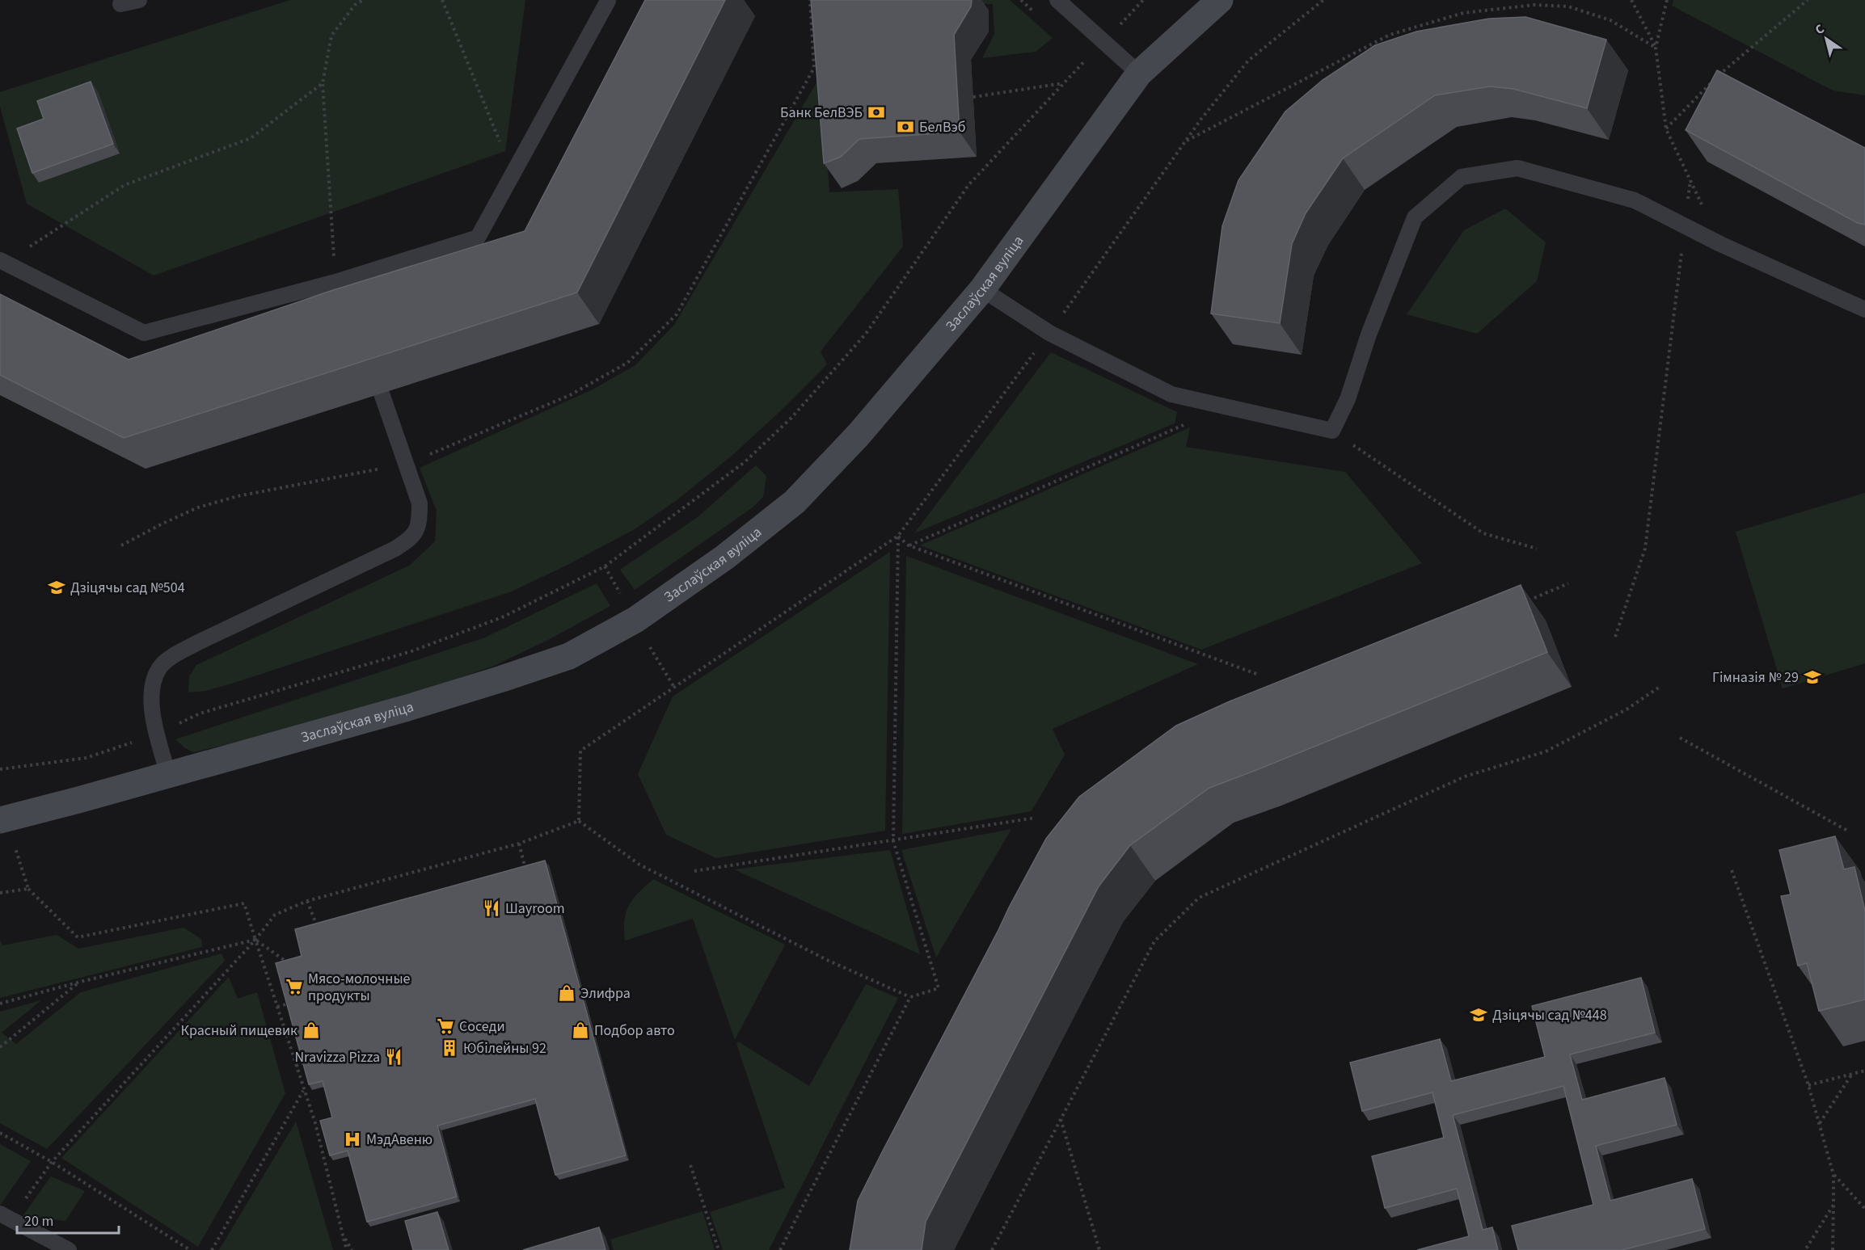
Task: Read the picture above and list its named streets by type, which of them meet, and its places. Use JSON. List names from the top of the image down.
{
  "streets": {
    "main road": ["Заслаўская вуліца"]
  },
  "places": {
    "bank": ["Банк БелВЭБ", "БелВэб"],
    "school or university": ["Дзіцячы сад №504", "Гімназія № 29", "Дзіцячы сад №448"],
    "restaurant": ["Шауroom", "Nravizza Pizza"],
    "supermarket": ["Мясо-молочные продукты", "Соседи"],
    "shop": ["Элифра", "Красный пищевик", "Подбор авто"],
    "building": ["Юбілейны 92"],
    "hospital": ["МэдАвеню"]
  },
  "scale_bar": "20 m",
  "north": "top left"
}
